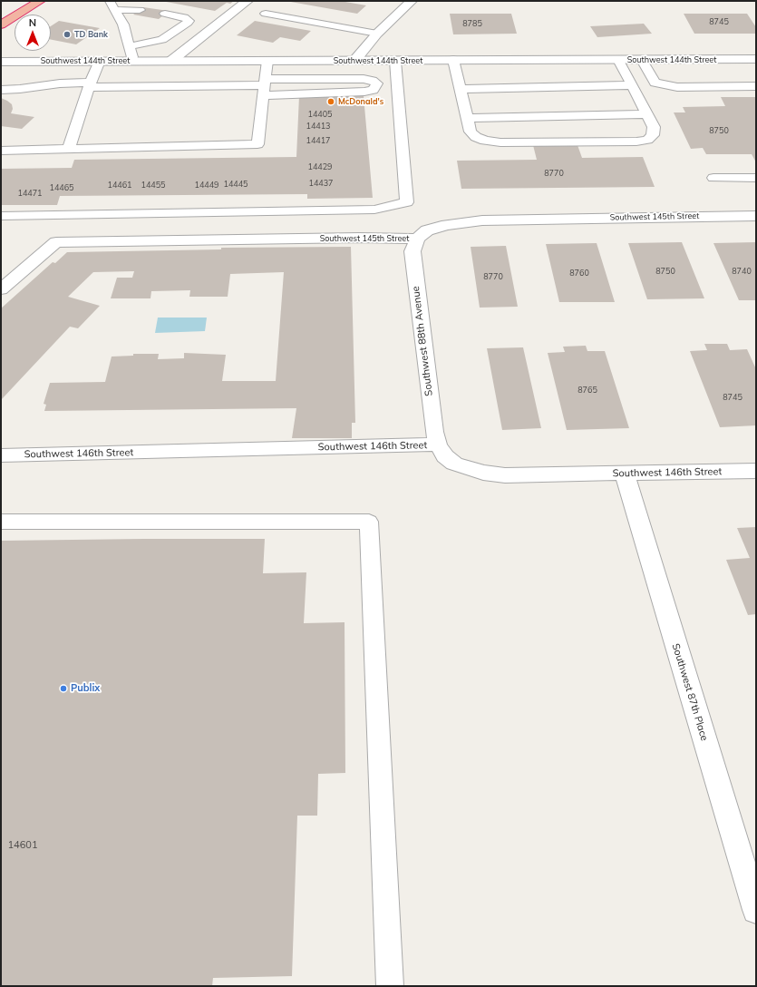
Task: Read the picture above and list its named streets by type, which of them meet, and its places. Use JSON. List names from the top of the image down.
{
  "streets": {
    "street": [
      "Southwest 144th Street",
      "Southwest 145th Street",
      "Southwest 88th Avenue",
      "Southwest 146th Street",
      "Southwest 87th Place"
    ]
  },
  "crossings": [
    ["Southwest 145th Street", "Southwest 88th Avenue"],
    ["Southwest 88th Avenue", "Southwest 146th Street"],
    ["Southwest 146th Street", "Southwest 87th Place"]
  ],
  "places": ["TD Bank", "McDonald's", "Publix"],
  "house_numbers": [
    "8745",
    "8785",
    "14405",
    "14413",
    "8750",
    "14417",
    "14429",
    "8770",
    "14437",
    "14445",
    "14461",
    "14455",
    "14449",
    "14465",
    "14471",
    "8750",
    "8740",
    "8760",
    "8770",
    "8765",
    "8745",
    "14601"
  ],
  "north": "top"
}
